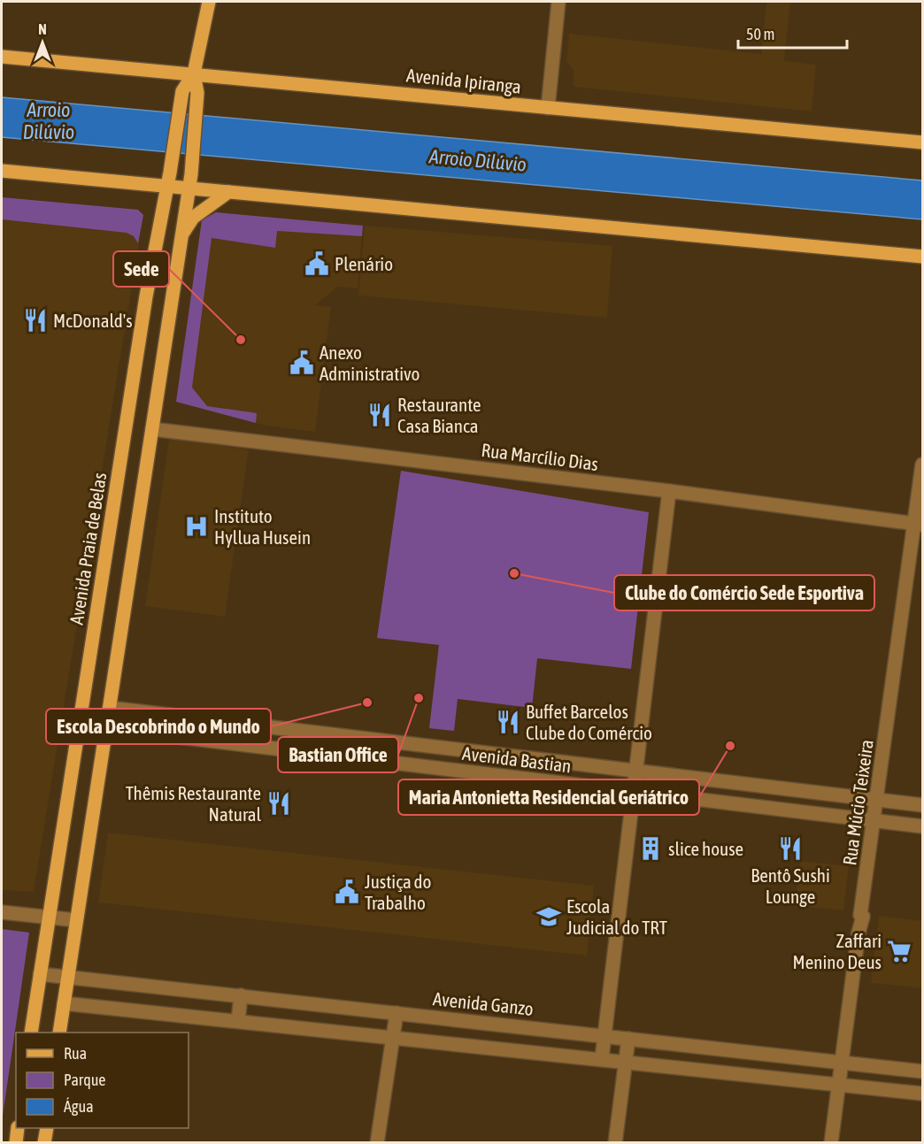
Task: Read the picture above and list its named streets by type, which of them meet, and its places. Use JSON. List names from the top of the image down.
{
  "streets": {
    "main road": ["Avenida Ipiranga", "Avenida Praia de Belas"],
    "street": [
      "Rua Marcílio Dias",
      "Avenida Bastian",
      "Rua Múcio Teixeira",
      "Avenida Ganzo"
    ]
  },
  "crossings": [
    ["Avenida Ipiranga", "Avenida Praia de Belas"],
    ["Rua Marcílio Dias", "Avenida Praia de Belas"],
    ["Rua Marcílio Dias", "Rua Múcio Teixeira"],
    ["Avenida Praia de Belas", "Avenida Bastian"],
    ["Avenida Praia de Belas", "Avenida Ganzo"],
    ["Avenida Bastian", "Rua Múcio Teixeira"],
    ["Rua Múcio Teixeira", "Avenida Ganzo"]
  ],
  "water": ["Arroio Dilúvio"],
  "places": {
    "public building": ["Plenário", "Anexo Administrativo", "Justiça do Trabalho"],
    "restaurant": [
      "McDonald's",
      "Restaurante Casa Bianca",
      "Buffet Barcelos Clube do Comércio",
      "Thêmis Restaurante Natural",
      "Bentô Sushi Lounge"
    ],
    "other": [
      "Sede",
      "Clube do Comércio Sede Esportiva",
      "Bastian Office",
      "Escola Descobrindo o Mundo",
      "Maria Antonietta Residencial Geriátrico"
    ],
    "hospital": ["Instituto Hyllua Husein"],
    "building": ["slice house"],
    "school or university": ["Escola Judicial do TRT"],
    "supermarket": ["Zaffari Menino Deus"]
  },
  "legend": ["Rua", "Parque", "Água"],
  "scale_bar": "50 m",
  "north": "top"
}
